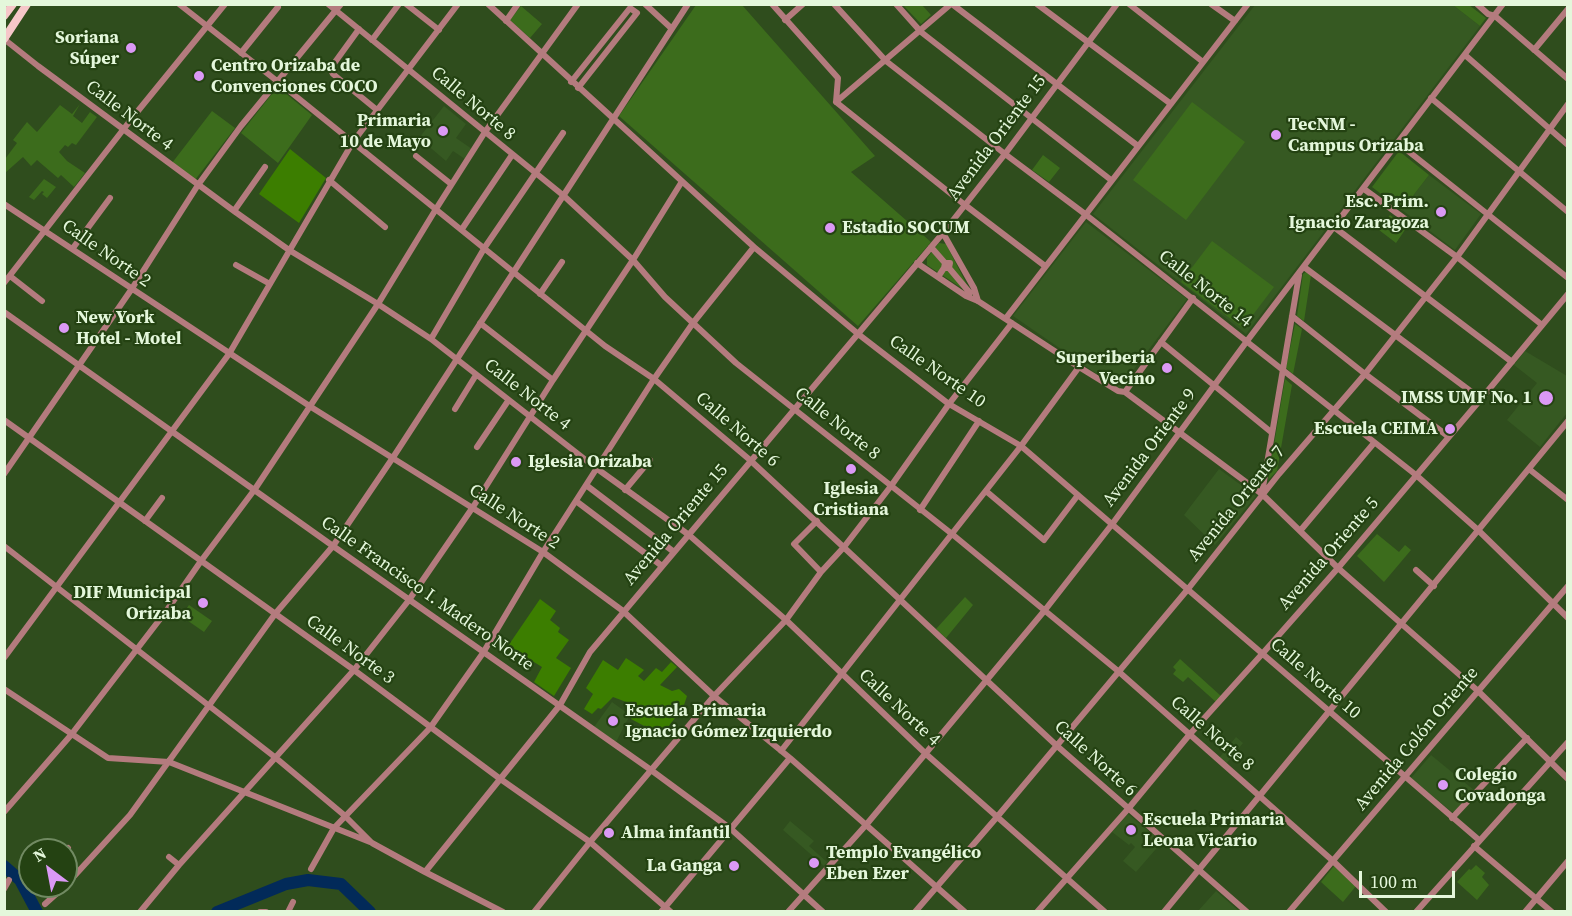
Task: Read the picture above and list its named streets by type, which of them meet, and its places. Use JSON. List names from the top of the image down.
{
  "streets": {
    "street": [
      "Calle Norte 8",
      "Calle Norte 4",
      "Avenida Oriente 15",
      "Calle Norte 2",
      "Calle Norte 14",
      "Calle Norte 10",
      "Calle Norte 6",
      "Avenida Oriente 9",
      "Avenida Oriente 7",
      "Avenida Oriente 5",
      "Calle Francisco I. Madero Norte",
      "Calle Norte 3",
      "Avenida Colón Oriente"
    ]
  },
  "crossings": [
    ["Calle Norte 8", "Avenida Oriente 15"],
    ["Calle Norte 8", "Avenida Oriente 9"],
    ["Calle Norte 8", "Avenida Oriente 7"],
    ["Calle Norte 8", "Avenida Oriente 5"],
    ["Calle Norte 8", "Avenida Colón Oriente"],
    ["Calle Norte 4", "Avenida Oriente 15"],
    ["Calle Norte 4", "Avenida Oriente 9"],
    ["Calle Norte 4", "Avenida Oriente 7"],
    ["Calle Norte 4", "Avenida Oriente 5"],
    ["Avenida Oriente 15", "Calle Norte 2"],
    ["Avenida Oriente 15", "Calle Norte 14"],
    ["Avenida Oriente 15", "Calle Norte 10"],
    ["Avenida Oriente 15", "Calle Norte 6"],
    ["Avenida Oriente 15", "Calle Francisco I. Madero Norte"],
    ["Avenida Oriente 15", "Calle Norte 3"],
    ["Calle Norte 2", "Avenida Oriente 9"],
    ["Calle Norte 2", "Avenida Oriente 7"],
    ["Calle Norte 14", "Avenida Oriente 9"],
    ["Calle Norte 14", "Avenida Oriente 7"],
    ["Calle Norte 14", "Avenida Oriente 5"],
    ["Calle Norte 14", "Avenida Colón Oriente"],
    ["Calle Norte 10", "Avenida Oriente 9"],
    ["Calle Norte 10", "Avenida Oriente 7"],
    ["Calle Norte 10", "Avenida Oriente 5"],
    ["Calle Norte 10", "Avenida Colón Oriente"],
    ["Calle Norte 6", "Avenida Oriente 9"],
    ["Calle Norte 6", "Avenida Oriente 7"],
    ["Calle Norte 6", "Avenida Oriente 5"],
    ["Avenida Oriente 9", "Calle Francisco I. Madero Norte"]
  ],
  "places": [
    "Soriana Súper",
    "Centro Orizaba de Convenciones COCO",
    "Primaria 10 de Mayo",
    "TecNM - Campus Orizaba",
    "Esc. Prim. Ignacio Zaragoza",
    "Estadio SOCUM",
    "New York Hotel - Motel",
    "Superiberia Vecino",
    "IMSS UMF No. 1",
    "Escuela CEIMA",
    "Iglesia Orizaba",
    "Iglesia Cristiana",
    "DIF Municipal Orizaba",
    "Escuela Primaria Ignacio Gómez Izquierdo",
    "Colegio Covadonga",
    "Escuela Primaria Leona Vicario",
    "Alma infantil",
    "Templo Evangélico Eben Ezer",
    "La Ganga"
  ],
  "scale_bar": "100 m",
  "north": "top left"
}
